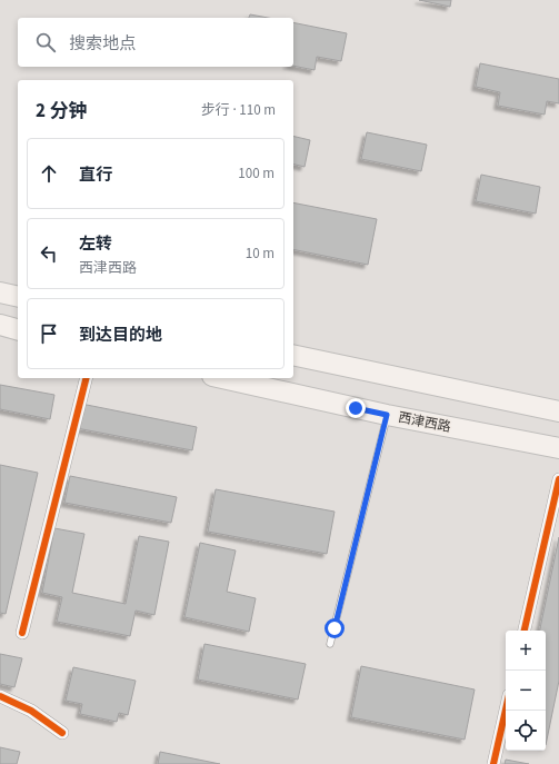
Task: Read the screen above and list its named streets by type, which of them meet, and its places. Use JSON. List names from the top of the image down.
{
  "streets": {
    "main road": ["西津西路"]
  },
  "page": {
    "search": "搜索地点",
    "heading": ["2 分钟", "步行 · 110 m"],
    "list": [
      ["直行", "100 m"],
      ["左转", "西津西路", "10 m"],
      "到达目的地"
    ],
    "map_buttons": ["+", "−"]
  }
}
